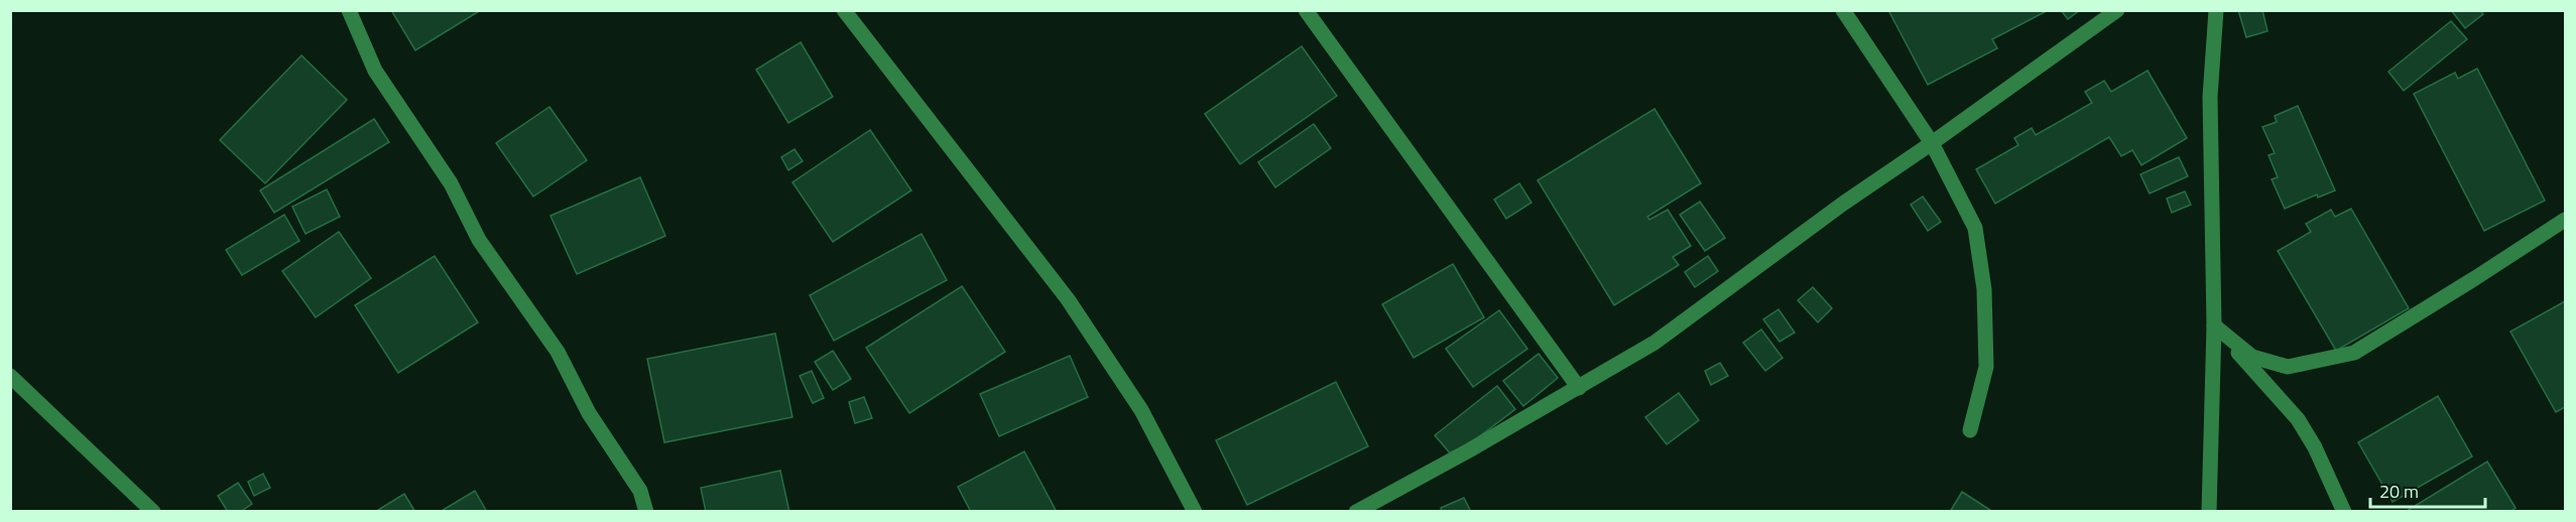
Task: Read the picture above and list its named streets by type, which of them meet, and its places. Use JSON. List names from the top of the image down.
{
  "scale_bar": "20 m"
}
